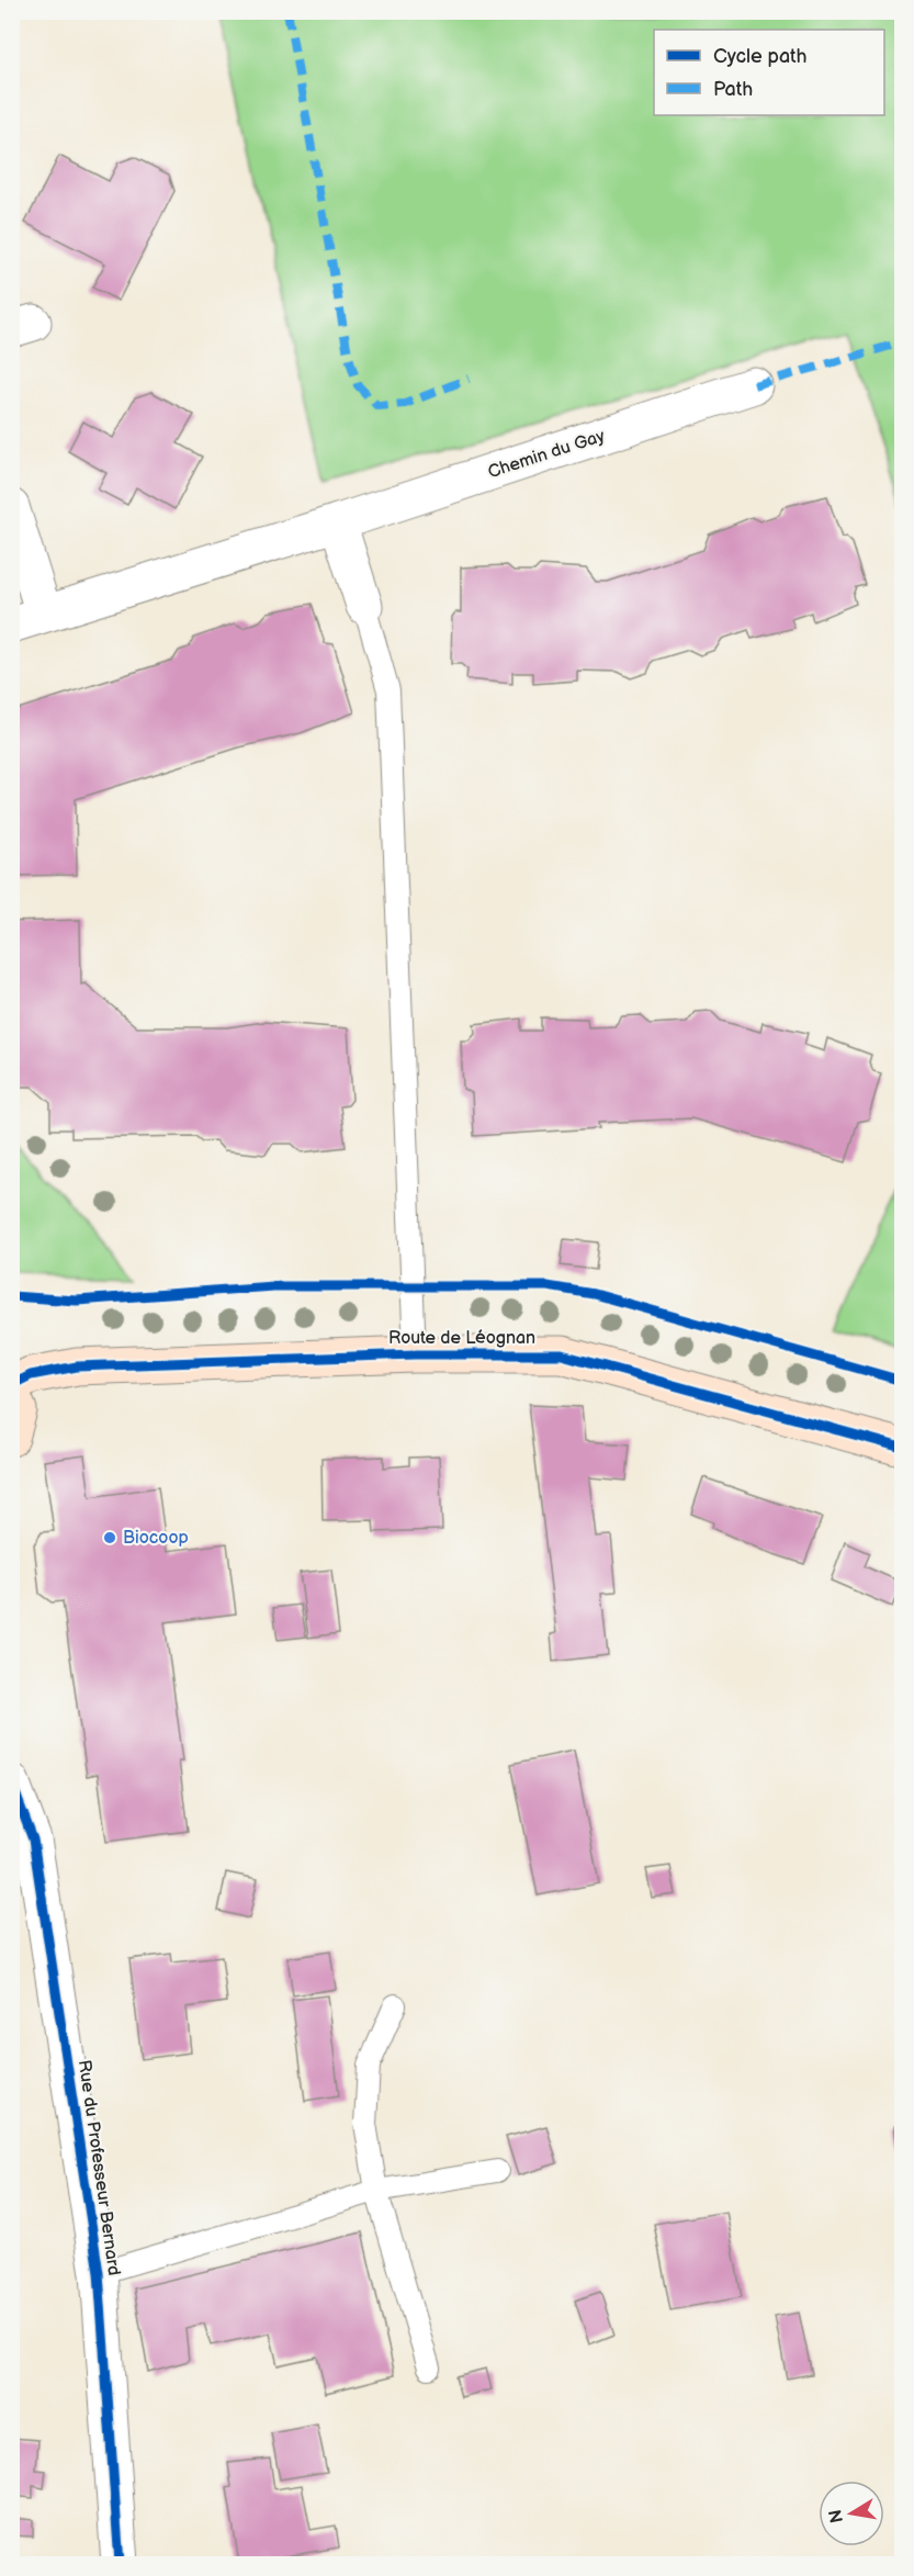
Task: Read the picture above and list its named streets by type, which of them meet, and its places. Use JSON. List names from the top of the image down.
{
  "streets": {
    "street": ["Chemin du Gay", "Route de Léognan", "Rue du Professeur Bernard"]
  },
  "places": ["Biocoop"],
  "legend": ["Cycle path", "Path"],
  "north": "left"
}
